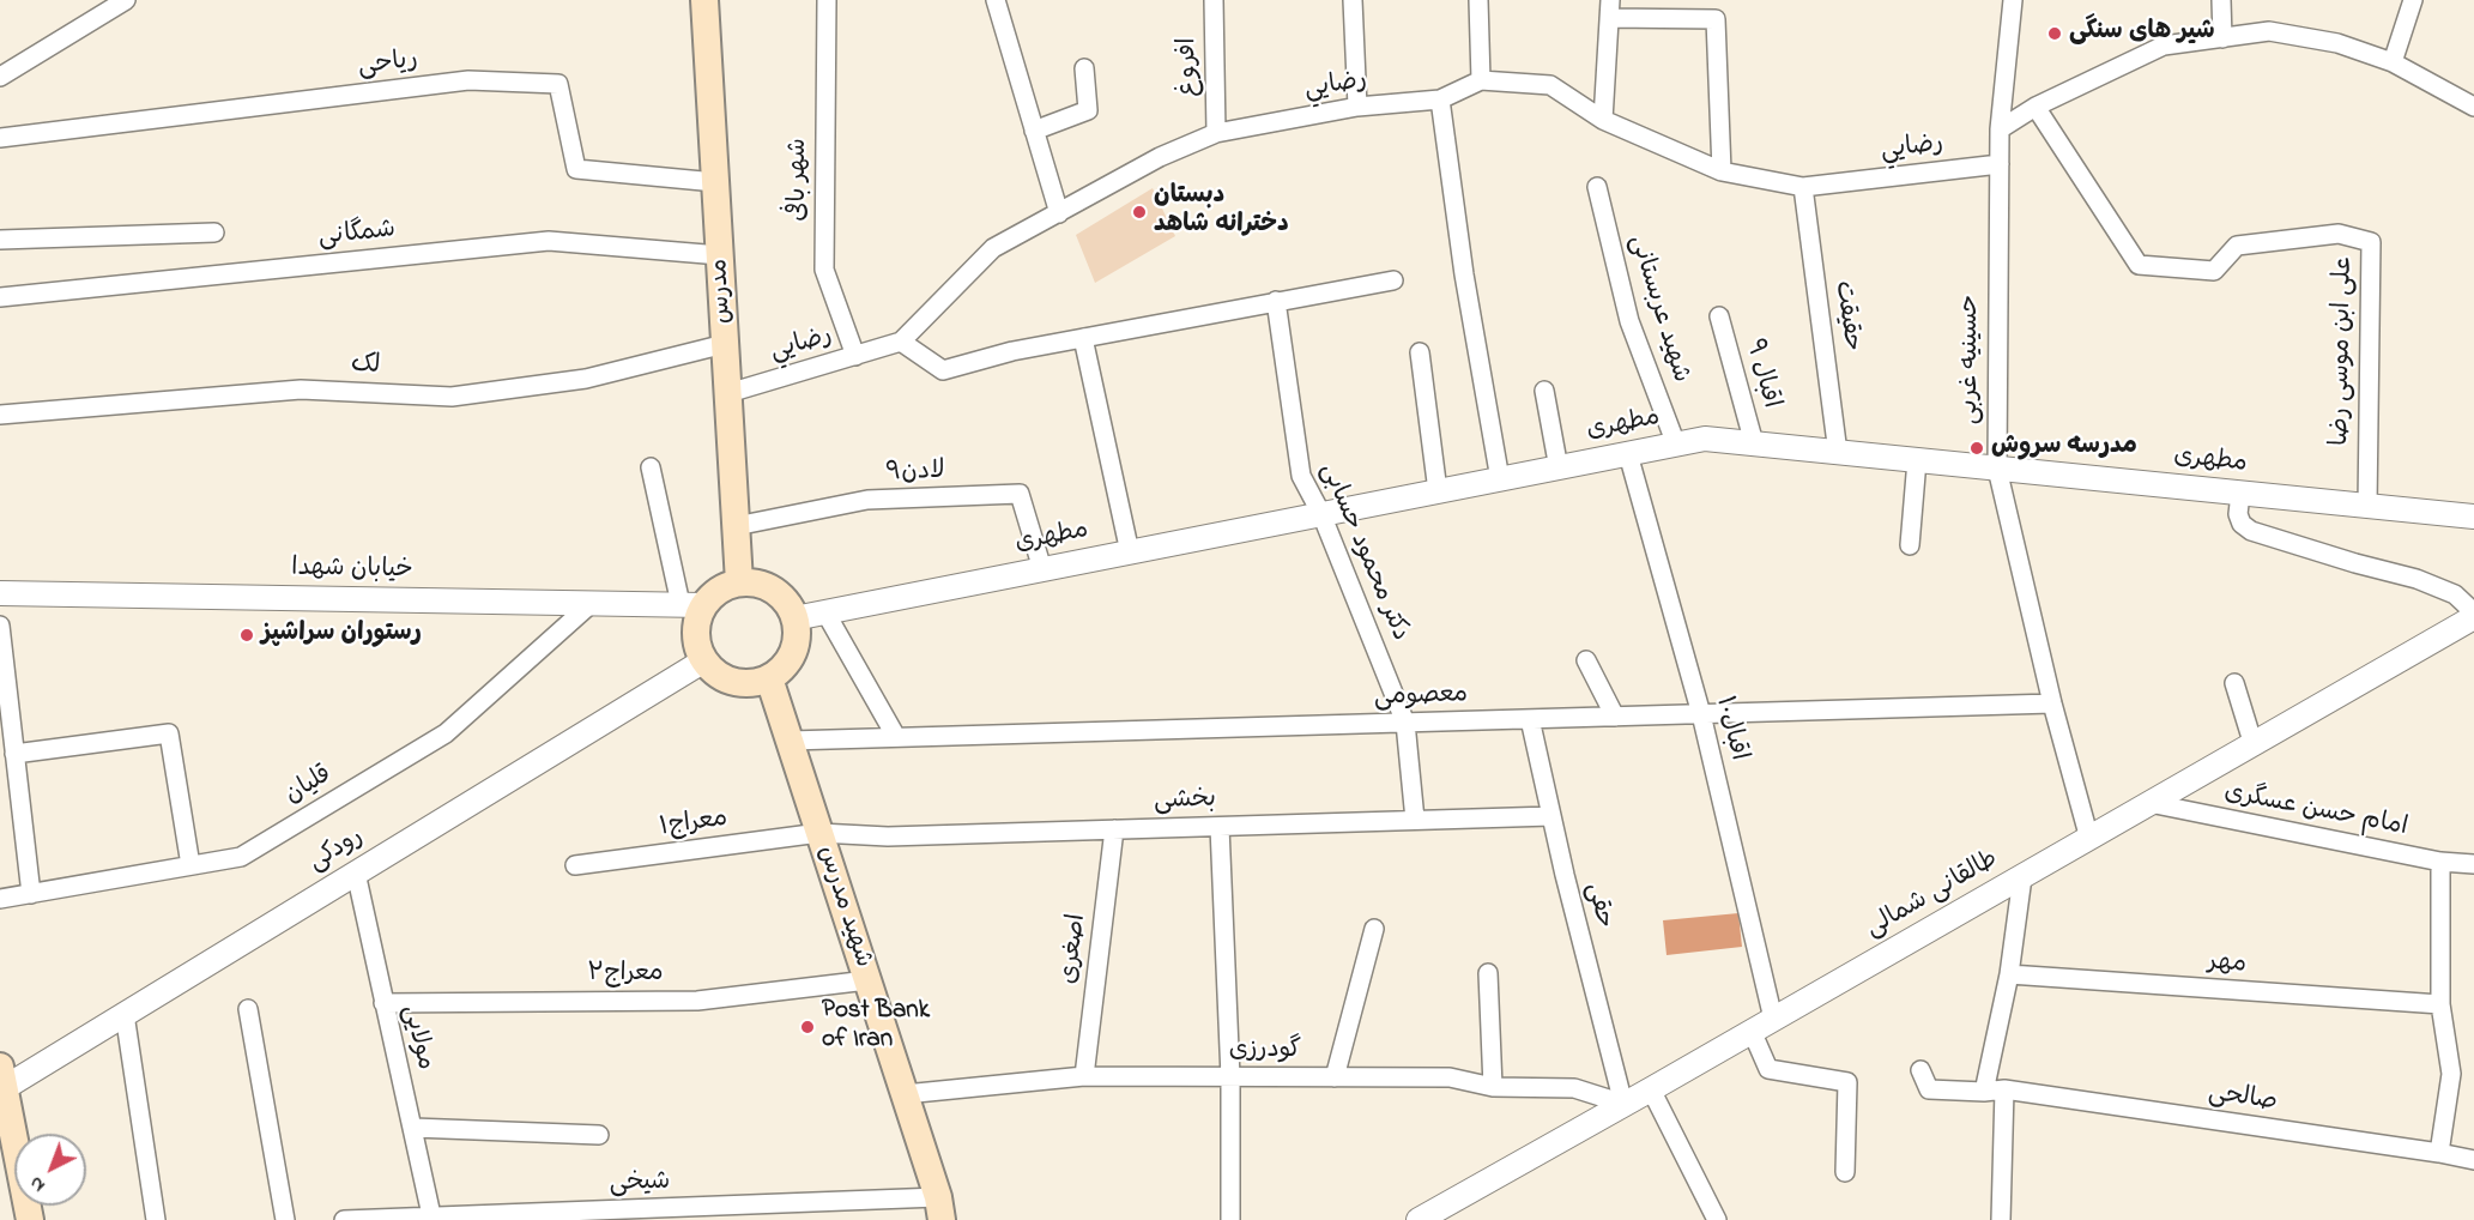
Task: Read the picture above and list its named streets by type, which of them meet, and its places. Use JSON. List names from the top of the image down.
{
  "streets": {
    "main road": ["مدرس", "شهید مدرس"],
    "street": [
      "ریاحی",
      "افروغ",
      "رضایي",
      "شهر بافی",
      "شمگانی",
      "شهید عربستانی",
      "حقیقت",
      "علی ابن موسی رضا",
      "حسینیه غربی",
      "لک",
      "اقبال ۹",
      "مطهری",
      "لادن۹",
      "دکتر محمود حسابی",
      "خیابان شهدا",
      "معصومی",
      "اقبال۱۰",
      "قلیان",
      "بخشی",
      "امام حسن عسگری",
      "معراج۱",
      "رودکی",
      "طالقانی شمالی",
      "حقی",
      "اصغری",
      "مهر",
      "معراج۲",
      "مولایی",
      "گودرزی",
      "صالحی",
      "شیخی"
    ]
  },
  "crossings": [
    ["ریاحی", "مدرس"],
    ["افروغ", "رضایي"],
    ["رضایي", "شهر بافی"],
    ["رضایي", "مدرس"],
    ["رضایي", "حقیقت"],
    ["رضایي", "حسینیه غربی"],
    ["شمگانی", "مدرس"],
    ["مدرس", "لک"],
    ["مدرس", "مطهری"],
    ["مدرس", "لادن۹"],
    ["مدرس", "خیابان شهدا"],
    ["مدرس", "رودکی"],
    ["مدرس", "شهید مدرس"],
    ["شهید عربستانی", "مطهری"],
    ["حقیقت", "مطهری"],
    ["علی ابن موسی رضا", "مطهری"],
    ["حسینیه غربی", "مطهری"],
    ["حسینیه غربی", "معصومی"],
    ["حسینیه غربی", "طالقانی شمالی"],
    ["اقبال ۹", "مطهری"],
    ["مطهری", "لادن۹"],
    ["مطهری", "دکتر محمود حسابی"],
    ["مطهری", "خیابان شهدا"],
    ["مطهری", "اقبال۱۰"],
    ["مطهری", "رودکی"],
    ["مطهری", "شهید مدرس"],
    ["دکتر محمود حسابی", "معصومی"],
    ["دکتر محمود حسابی", "بخشی"],
    ["خیابان شهدا", "قلیان"],
    ["خیابان شهدا", "رودکی"],
    ["خیابان شهدا", "شهید مدرس"],
    ["معصومی", "اقبال۱۰"],
    ["معصومی", "حقی"],
    ["معصومی", "شهید مدرس"],
    ["اقبال۱۰", "طالقانی شمالی"],
    ["بخشی", "معراج۱"],
    ["بخشی", "حقی"],
    ["بخشی", "شهید مدرس"],
    ["بخشی", "اصغری"],
    ["امام حسن عسگری", "طالقانی شمالی"],
    ["معراج۱", "شهید مدرس"],
    ["رودکی", "شهید مدرس"],
    ["رودکی", "مولایی"],
    ["طالقانی شمالی", "حقی"],
    ["طالقانی شمالی", "گودرزی"],
    ["حقی", "گودرزی"],
    ["شهید مدرس", "معراج۲"],
    ["شهید مدرس", "گودرزی"],
    ["شهید مدرس", "شیخی"],
    ["اصغری", "گودرزی"],
    ["معراج۲", "مولایی"],
    ["مولایی", "شیخی"]
  ],
  "places": [
    "شیر های سنگی",
    "دبستان دخترانه شاهد",
    "مدرسه سروش",
    "رستوران سراشپز",
    "Post Bank of Iran"
  ],
  "north": "bottom left"
}
